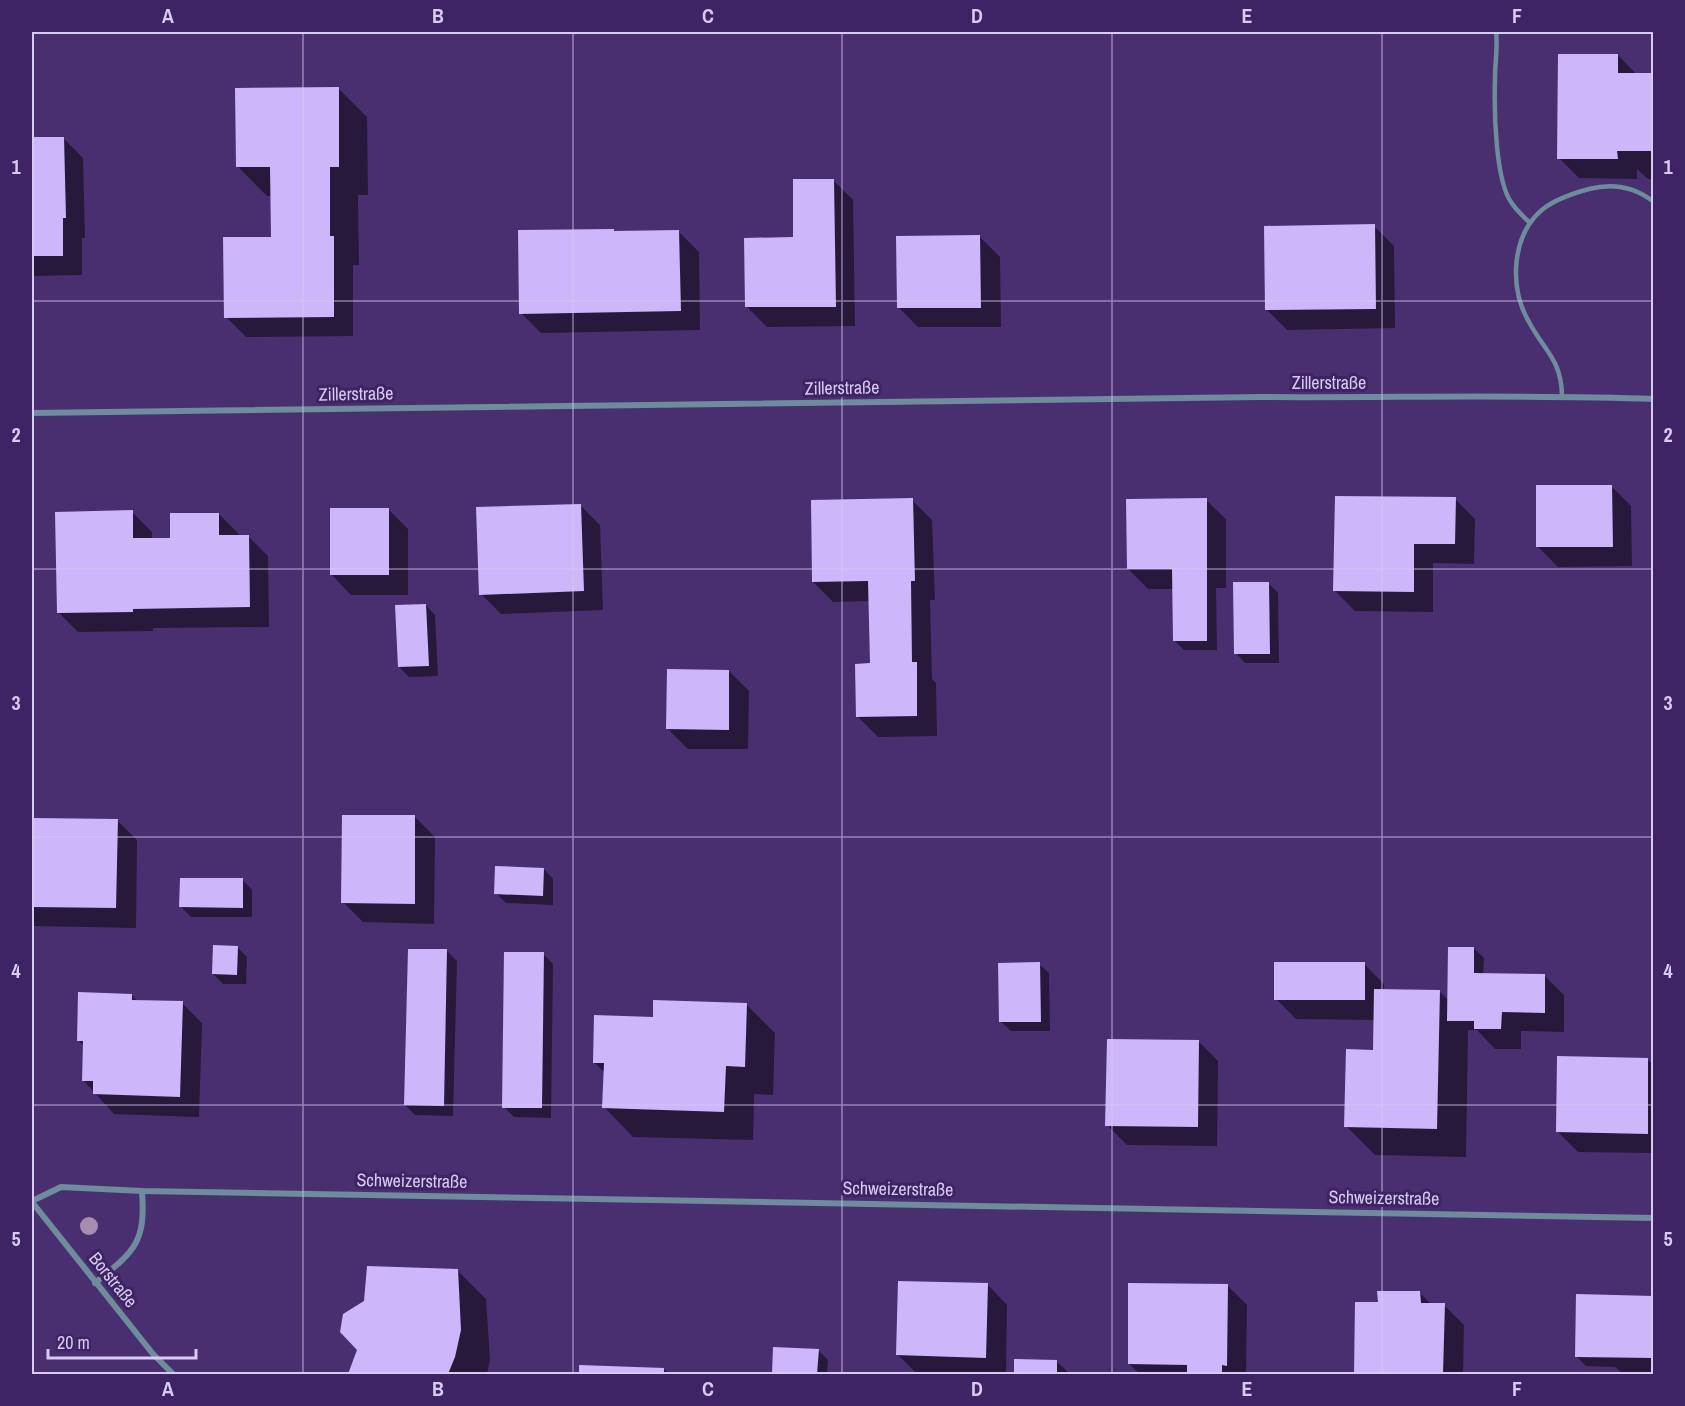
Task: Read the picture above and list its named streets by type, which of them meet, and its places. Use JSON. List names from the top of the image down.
{
  "streets": {
    "street": ["Zillerstraße", "Schweizerstraße", "Borstraße"]
  },
  "crossings": [
    ["Schweizerstraße", "Borstraße"]
  ],
  "scale_bar": "20 m",
  "grid": {
    "columns": [
      "A",
      "B",
      "C",
      "D",
      "E",
      "F"
    ],
    "rows": [
      "1",
      "2",
      "3",
      "4",
      "5"
    ]
  }
}
